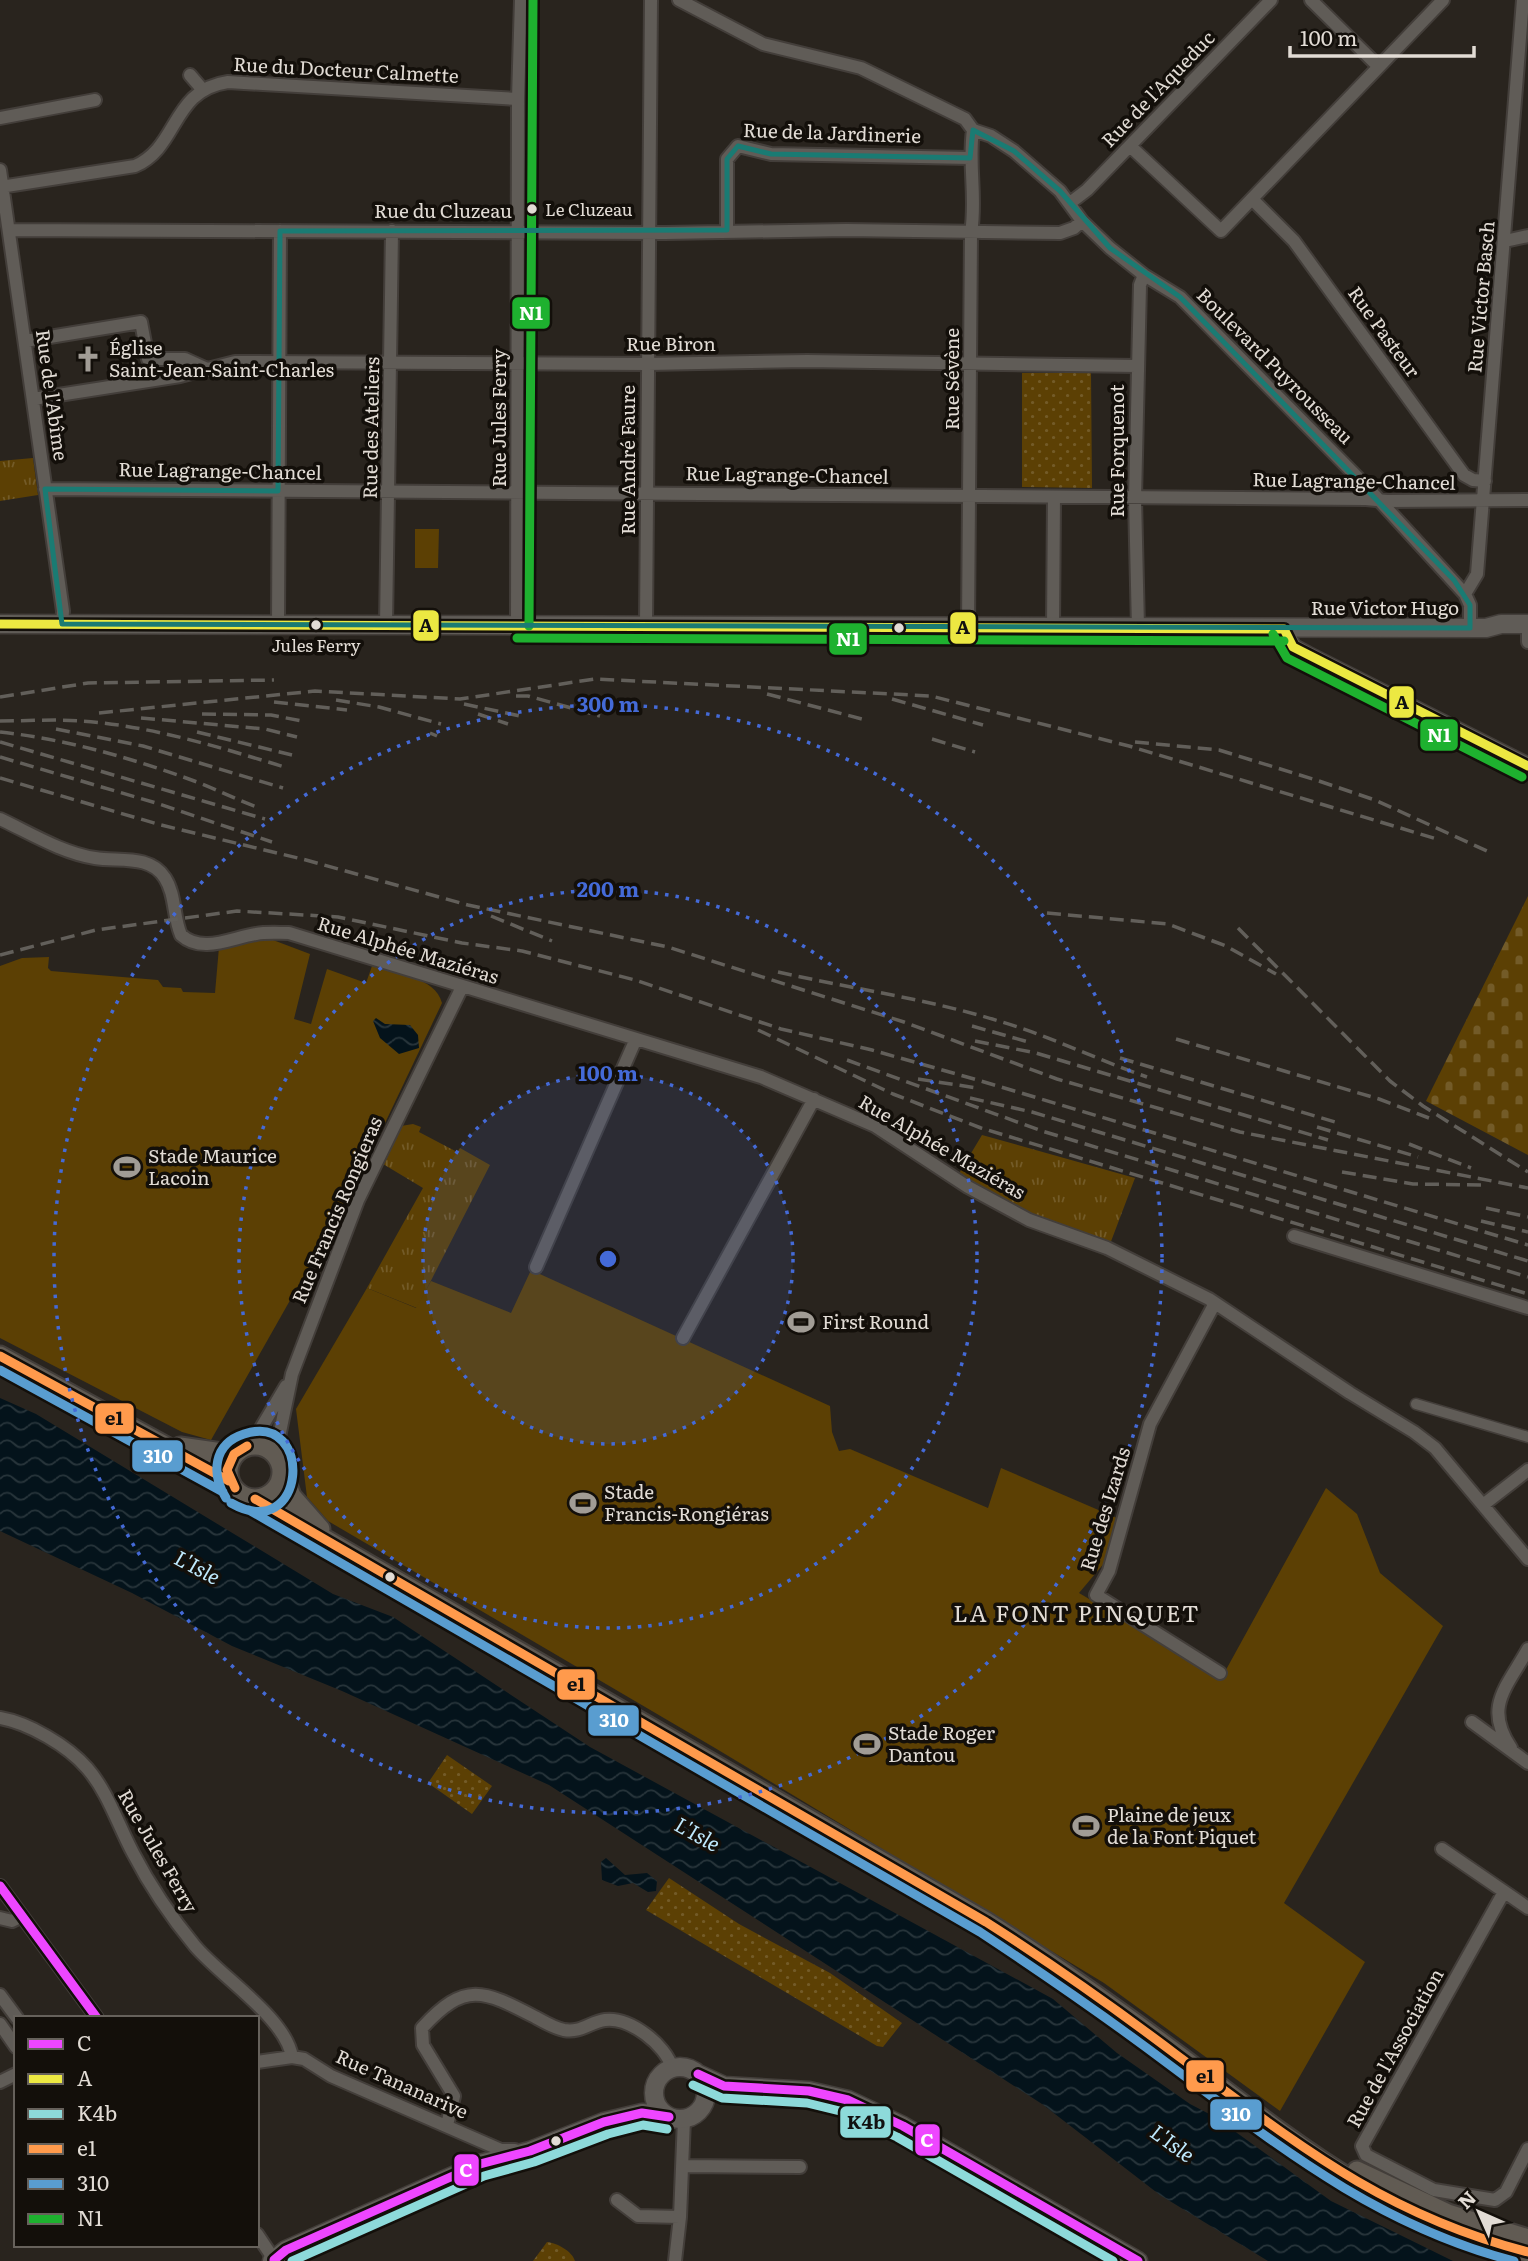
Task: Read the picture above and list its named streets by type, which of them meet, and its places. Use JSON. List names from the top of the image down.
{
  "streets": {
    "main road": ["Rue Victor Hugo"],
    "street": [
      "Rue du Docteur Calmette",
      "Rue de l'Aqueduc",
      "Rue de la Jardinerie",
      "Rue du Cluzeau",
      "Rue Victor Basch",
      "Rue Pasteur",
      "Rue Biron",
      "Boulevard Puyrousseau",
      "Rue Sévène",
      "Rue de l'Abîme",
      "Rue Jules Ferry",
      "Rue des Ateliers",
      "Rue Forquenot",
      "Rue André Faure",
      "Rue Lagrange-Chancel",
      "Rue Alphée Maziéras",
      "Rue Francis Rongieras",
      "Rue des Izards",
      "Rue de l'Association",
      "Rue Tananarive"
    ]
  },
  "crossings": [
    ["Rue du Docteur Calmette", "Rue Jules Ferry"],
    ["Rue de l'Aqueduc", "Boulevard Puyrousseau"],
    ["Rue de la Jardinerie", "Rue du Cluzeau"],
    ["Rue de la Jardinerie", "Rue Sévène"],
    ["Rue du Cluzeau", "Boulevard Puyrousseau"],
    ["Rue du Cluzeau", "Rue Sévène"],
    ["Rue du Cluzeau", "Rue de l'Abîme"],
    ["Rue du Cluzeau", "Rue Jules Ferry"],
    ["Rue du Cluzeau", "Rue des Ateliers"],
    ["Rue du Cluzeau", "Rue André Faure"],
    ["Rue Victor Basch", "Rue Pasteur"],
    ["Rue Victor Basch", "Boulevard Puyrousseau"],
    ["Rue Victor Basch", "Rue Lagrange-Chancel"],
    ["Rue Biron", "Rue Sévène"],
    ["Rue Biron", "Rue de l'Abîme"],
    ["Rue Biron", "Rue Jules Ferry"],
    ["Rue Biron", "Rue des Ateliers"],
    ["Rue Biron", "Rue Forquenot"],
    ["Rue Biron", "Rue André Faure"],
    ["Boulevard Puyrousseau", "Rue Sévène"],
    ["Boulevard Puyrousseau", "Rue Forquenot"],
    ["Boulevard Puyrousseau", "Rue Lagrange-Chancel"],
    ["Rue Sévène", "Rue Lagrange-Chancel"],
    ["Rue Sévène", "Rue Victor Hugo"],
    ["Rue de l'Abîme", "Rue Lagrange-Chancel"],
    ["Rue de l'Abîme", "Rue Victor Hugo"],
    ["Rue Jules Ferry", "Rue Lagrange-Chancel"],
    ["Rue Jules Ferry", "Rue Victor Hugo"],
    ["Rue Jules Ferry", "Rue Tananarive"],
    ["Rue des Ateliers", "Rue Lagrange-Chancel"],
    ["Rue des Ateliers", "Rue Victor Hugo"],
    ["Rue Forquenot", "Rue Lagrange-Chancel"],
    ["Rue Forquenot", "Rue Victor Hugo"],
    ["Rue André Faure", "Rue Lagrange-Chancel"],
    ["Rue André Faure", "Rue Victor Hugo"],
    ["Rue Alphée Maziéras", "Rue Francis Rongieras"],
    ["Rue Alphée Maziéras", "Rue des Izards"]
  ],
  "districts": ["LA FONT PINQUET"],
  "water": ["L'Isle"],
  "places": {
    "other": ["Le Cluzeau", "Jules Ferry"],
    "church": ["Église Saint-Jean-Saint-Charles"],
    "sports": [
      "Stade Maurice Lacoin",
      "First Round",
      "Stade Francis-Rongiéras",
      "Stade Roger Dantou",
      "Plaine de jeux de la Font Piquet"
    ]
  },
  "lines": [
    "transit line N1",
    "transit line A",
    "transit line e1",
    "transit line 310",
    "transit line C",
    "transit line K4b"
  ],
  "legend": [
    "C",
    "A",
    "K4b",
    "e1",
    "310",
    "N1"
  ],
  "scale_bar": "100 m",
  "north": "top left",
  "rings": ["300 m", "200 m", "100 m"]
}
